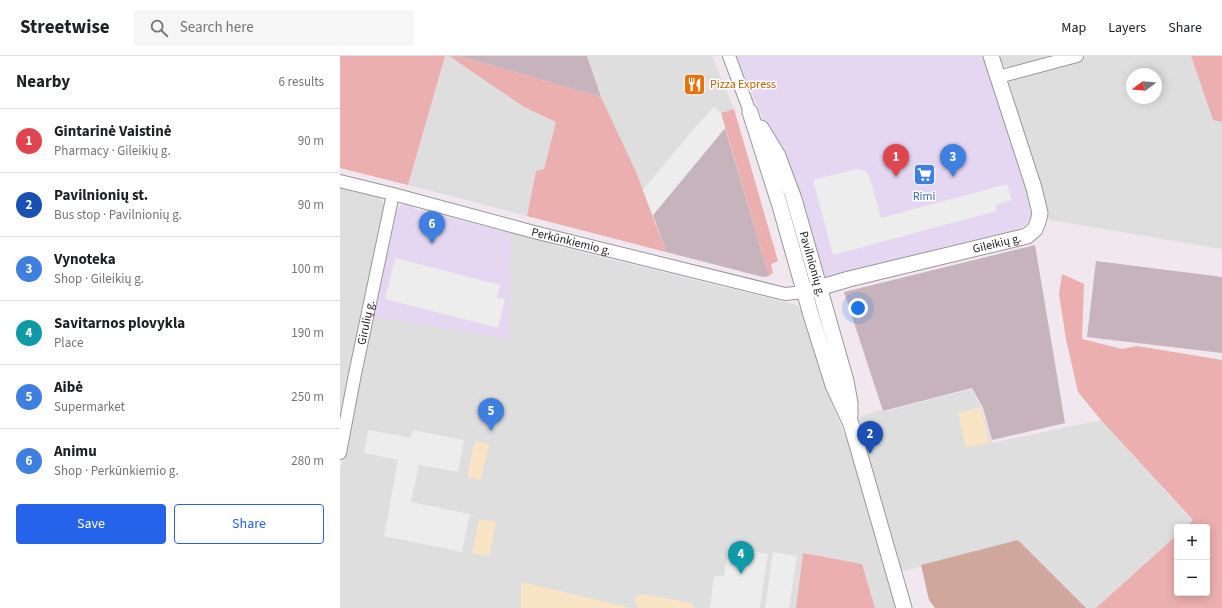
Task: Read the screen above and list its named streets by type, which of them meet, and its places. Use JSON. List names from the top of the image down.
{
  "streets": {
    "street": [
      "Perkūnkiemio g.",
      "Gileikių g.",
      "Pavilnionių g.",
      "Girulių g."
    ]
  },
  "crossings": [
    ["Perkūnkiemio g.", "Gileikių g."],
    ["Perkūnkiemio g.", "Pavilnionių g."],
    ["Perkūnkiemio g.", "Girulių g."],
    ["Gileikių g.", "Pavilnionių g."]
  ],
  "places": {
    "restaurant": ["Pizza Express"],
    "supermarket": ["Rimi"]
  },
  "north": "left",
  "page": {
    "header": "Streetwise",
    "search": "Search here",
    "nav": ["Map", "Layers", "Share"],
    "heading": ["Nearby", "6 results"],
    "list": [
      {
        "mark": "1",
        "name": "Gintarinė Vaistinė",
        "note": "Pharmacy · Gileikių g.",
        "value": "90 m"
      },
      {
        "mark": "2",
        "name": "Pavilnionių st.",
        "note": "Bus stop · Pavilnionių g.",
        "value": "90 m"
      },
      {
        "mark": "3",
        "name": "Vynoteka",
        "note": "Shop · Gileikių g.",
        "value": "100 m"
      },
      {
        "mark": "4",
        "name": "Savitarnos plovykla",
        "note": "Place",
        "value": "190 m"
      },
      {
        "mark": "5",
        "name": "Aibė",
        "note": "Supermarket",
        "value": "250 m"
      },
      {
        "mark": "6",
        "name": "Animu",
        "note": "Shop · Perkūnkiemio g.",
        "value": "280 m"
      }
    ],
    "pins": [
      "1",
      "3",
      "6",
      "5",
      "2",
      "4"
    ],
    "buttons": ["Save", "Share"],
    "map_buttons": ["+", "−"]
  }
}
